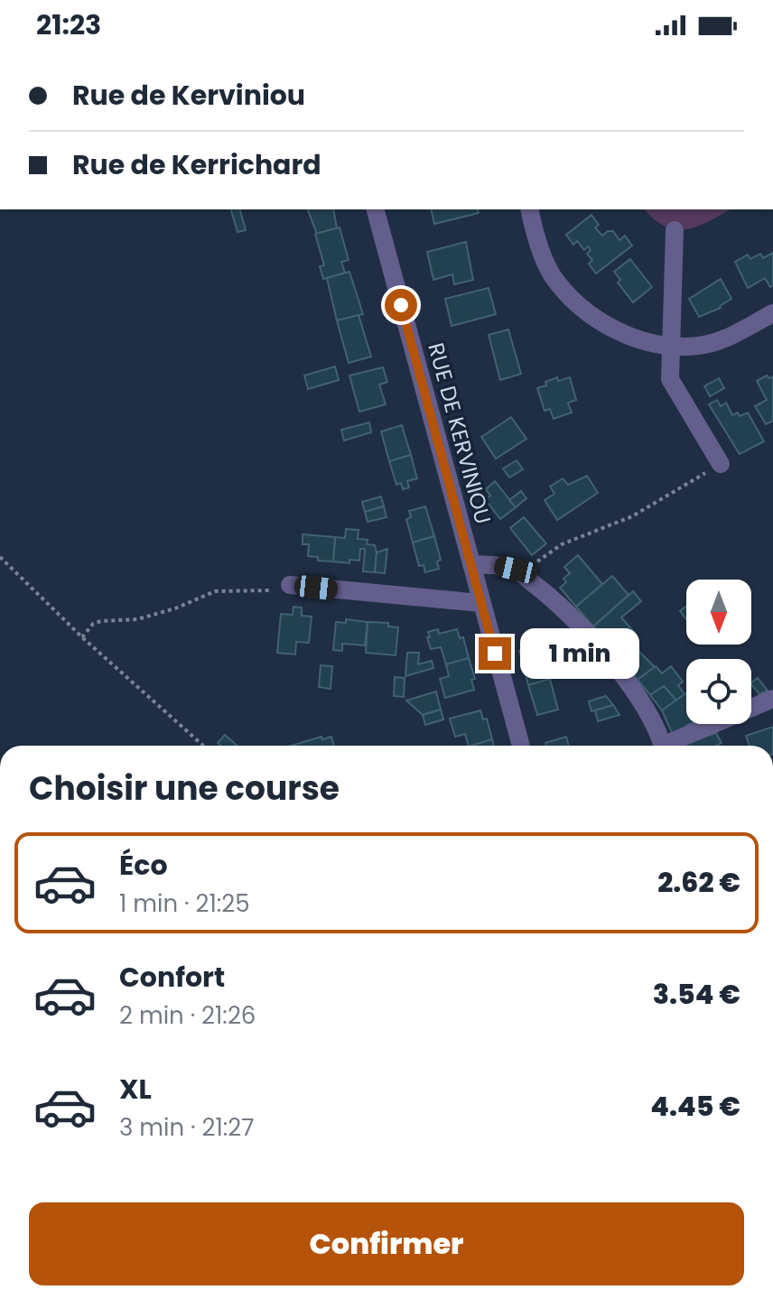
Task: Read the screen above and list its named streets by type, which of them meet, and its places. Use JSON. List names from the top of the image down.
{
  "streets": {
    "street": ["RUE DE KERVINIOU"]
  },
  "north": "bottom",
  "page": {
    "status": "21:23",
    "banner": ["Rue de Kerviniou", "Rue de Kerrichard"],
    "bubble": "1 min",
    "heading": "Choisir une course",
    "list": [
      {
        "name": "Éco",
        "note": "1 min · 21:25",
        "value": "2.62 €"
      },
      {
        "name": "Confort",
        "note": "2 min · 21:26",
        "value": "3.54 €"
      },
      {
        "name": "XL",
        "note": "3 min · 21:27",
        "value": "4.45 €"
      }
    ],
    "buttons": "Confirmer"
  }
}
